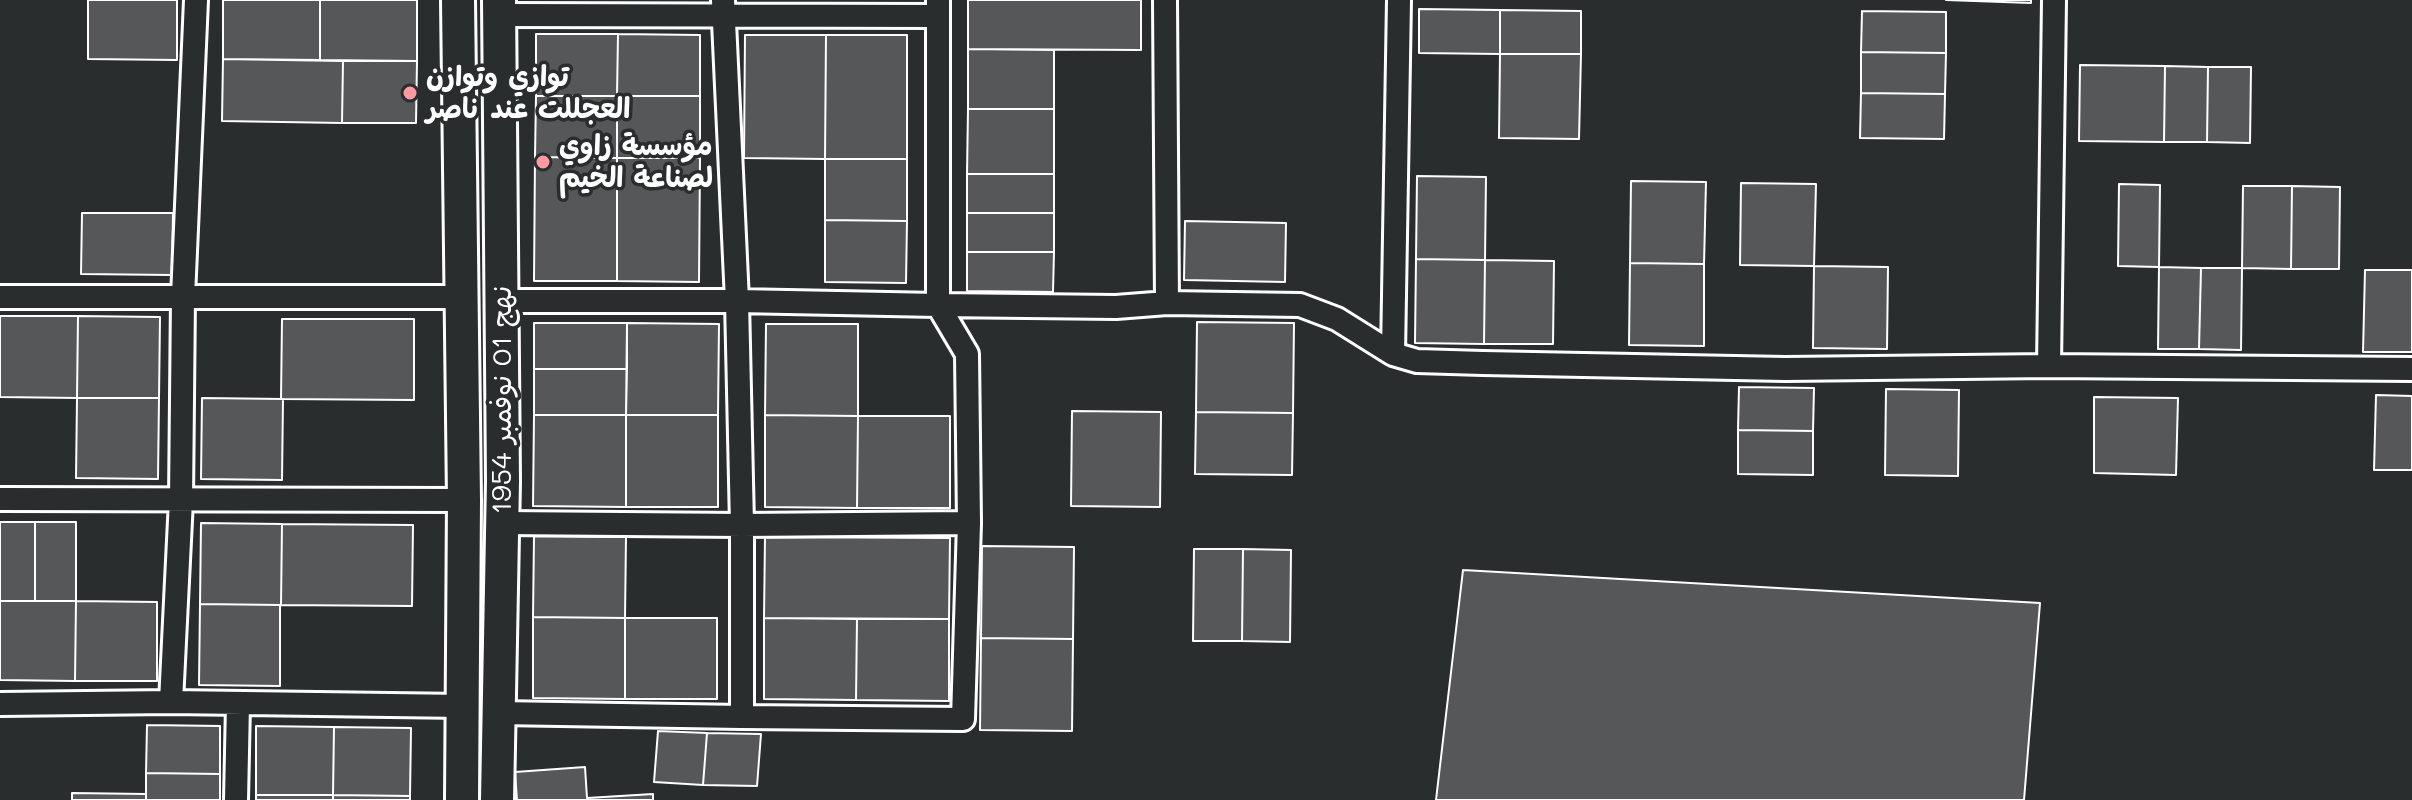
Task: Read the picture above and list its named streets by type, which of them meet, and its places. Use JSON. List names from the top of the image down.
{
  "streets": {
    "main road": ["نهج 01 نوفمبر 1954"]
  },
  "places": ["توازي وتوازن العجللت عند ناصر", "مؤسسة زاوي لصناعة الخيم"]
}
